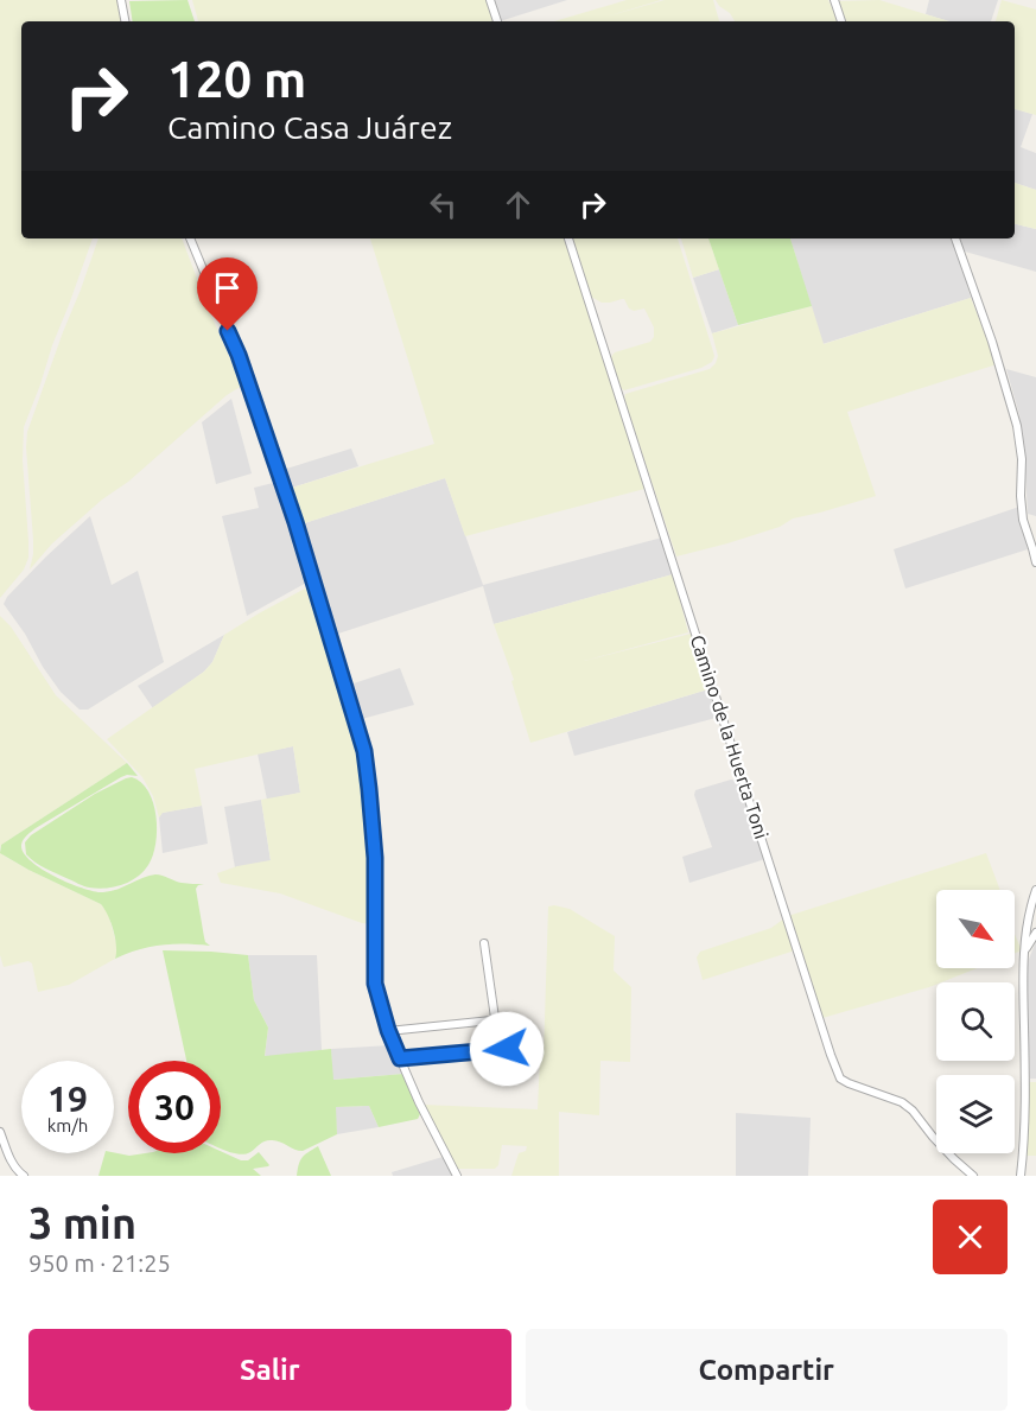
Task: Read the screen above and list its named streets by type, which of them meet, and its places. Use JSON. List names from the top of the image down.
{
  "streets": {
    "street": ["Camino de la Huerta Toni"]
  },
  "north": "bottom right",
  "page": {
    "turn": ["120 m", "Camino Casa Juárez"],
    "speed": "19 km/h",
    "limit": "30",
    "heading": ["3 min", "950 m · 21:25"],
    "buttons": ["Salir", "Compartir"]
  }
}
